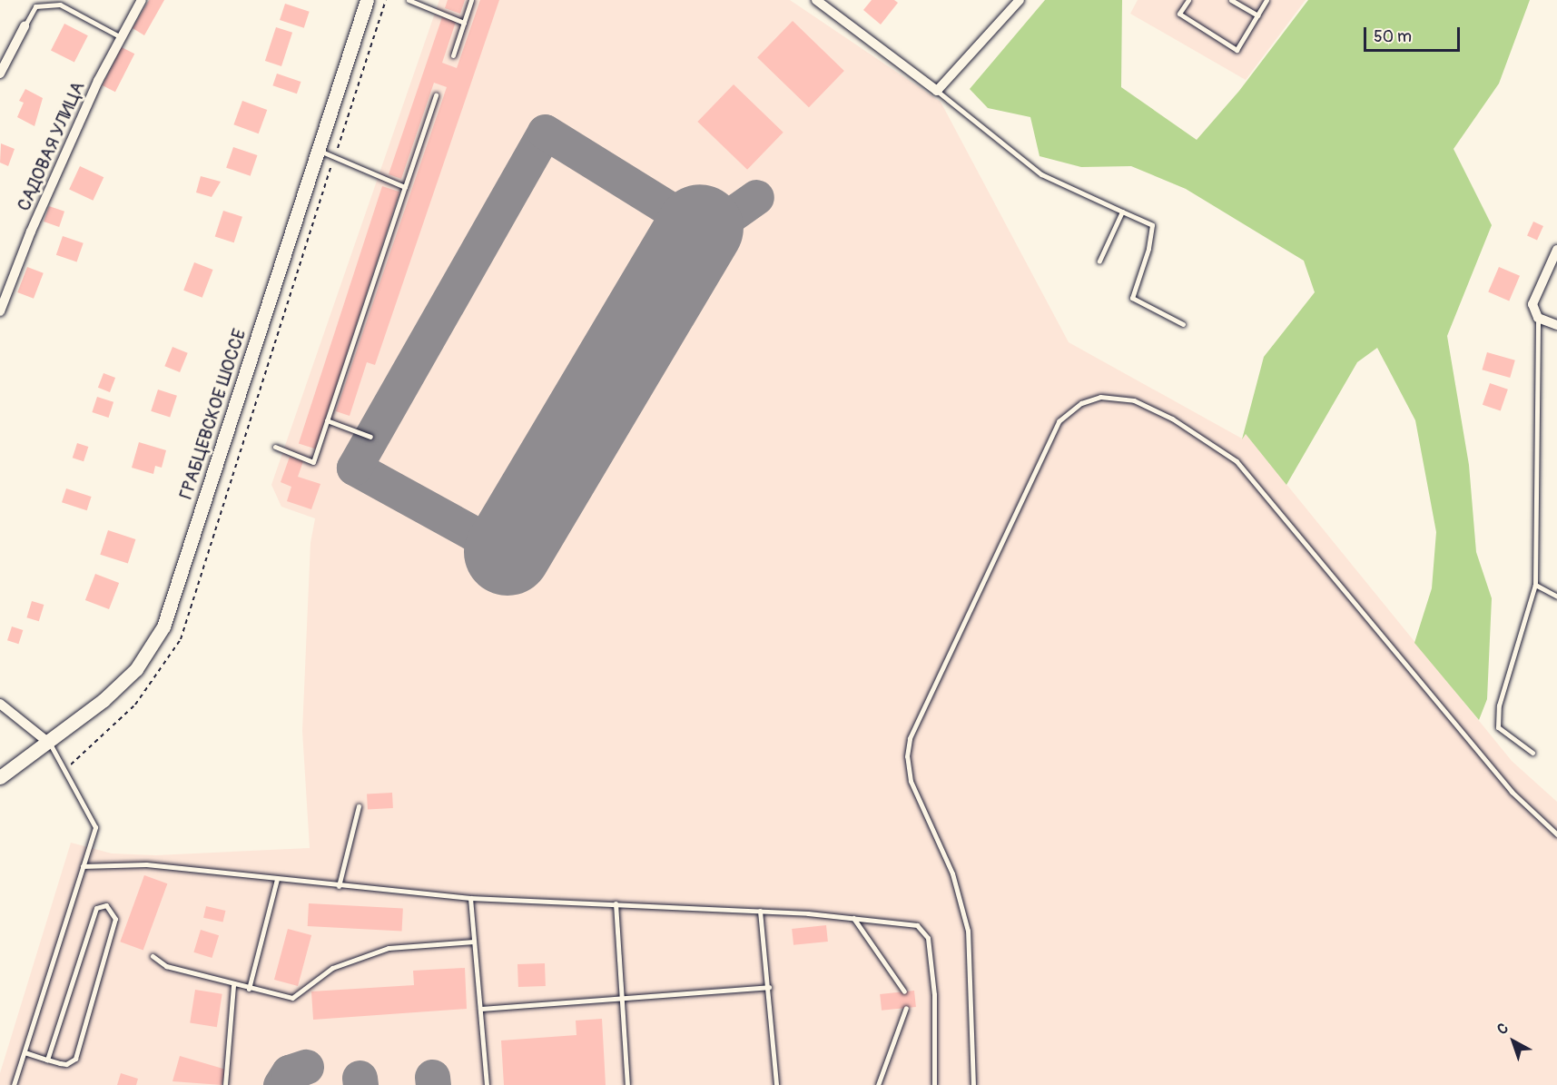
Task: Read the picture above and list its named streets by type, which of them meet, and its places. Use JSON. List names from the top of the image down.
{
  "streets": {
    "street": ["САДОВАЯ УЛИЦА", "ГРАБЦЕВСКОЕ ШОССЕ"]
  },
  "scale_bar": "50 m",
  "north": "top left"
}
